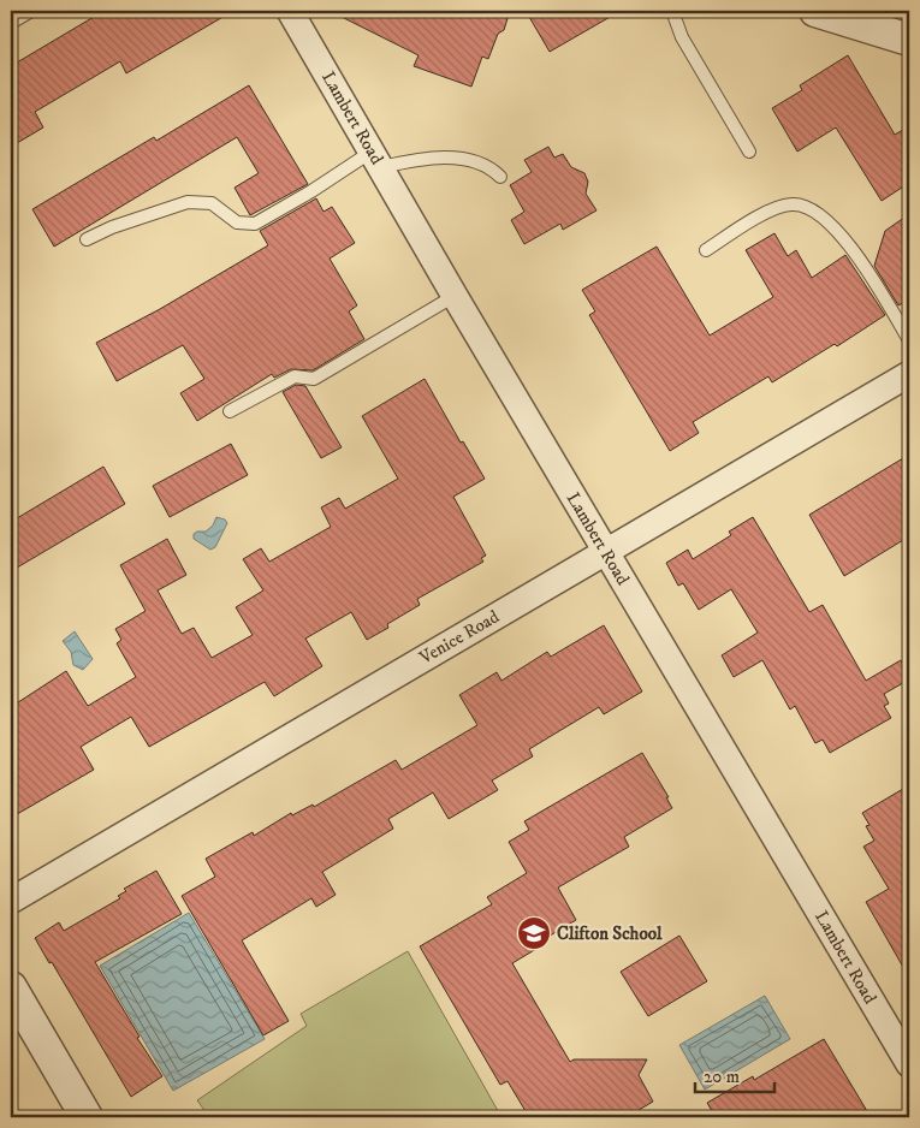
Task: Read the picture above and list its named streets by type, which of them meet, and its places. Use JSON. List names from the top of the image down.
{
  "streets": {
    "street": ["Lambert Road", "Venice Road"]
  },
  "crossings": [
    ["Lambert Road", "Venice Road"]
  ],
  "places": {
    "school or university": ["Clifton School"]
  },
  "scale_bar": "20 m"
}
